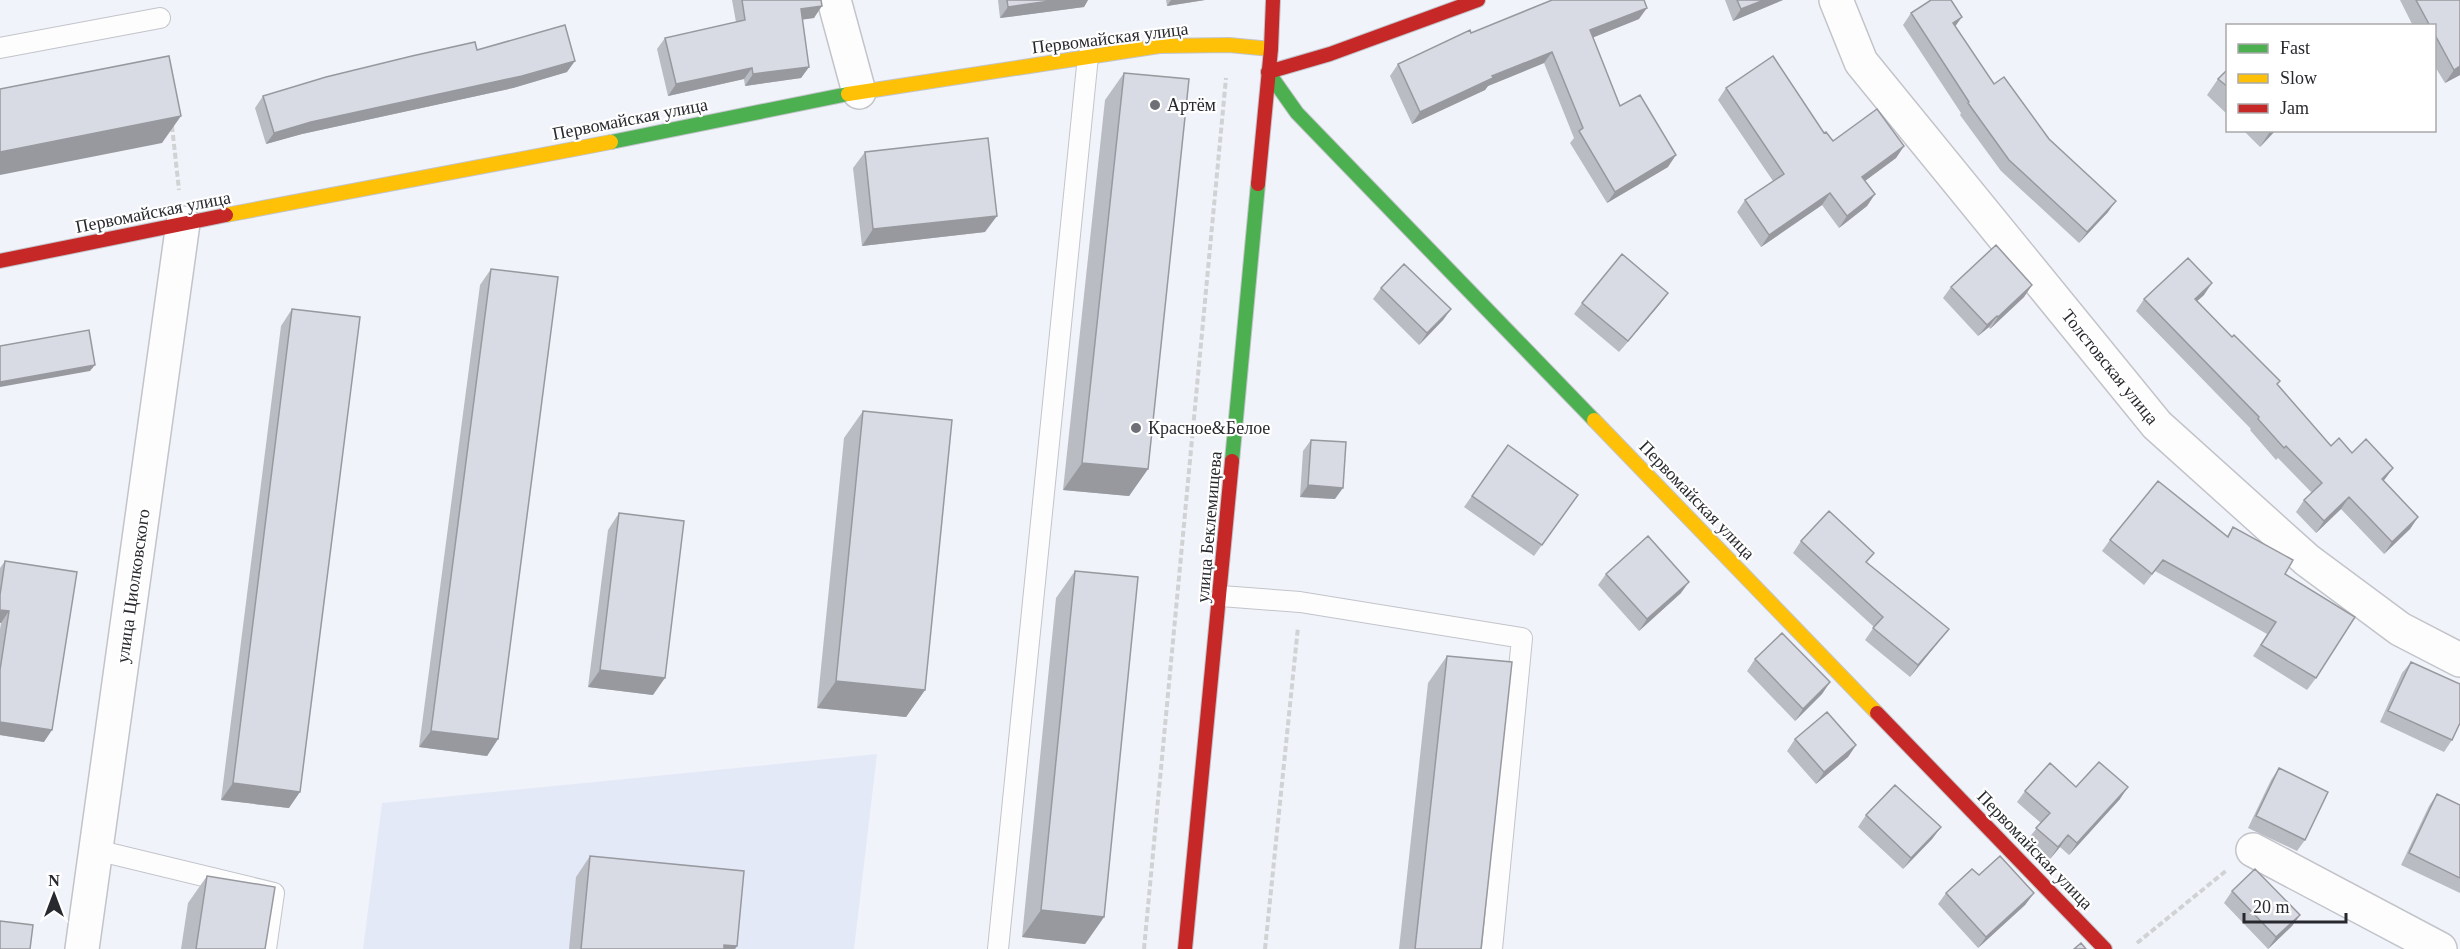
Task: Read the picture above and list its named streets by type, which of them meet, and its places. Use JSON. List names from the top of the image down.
{
  "streets": {
    "street": [
      "Первомайская улица",
      "Толстовская улица",
      "улица Беклемищева",
      "улица Циолковского"
    ]
  },
  "crossings": [
    ["Первомайская улица", "улица Беклемищева"],
    ["Первомайская улица", "улица Циолковского"]
  ],
  "places": ["Артём", "Красное&Белое"],
  "legend": ["Fast", "Slow", "Jam"],
  "scale_bar": "20 m",
  "north": "top"
}
